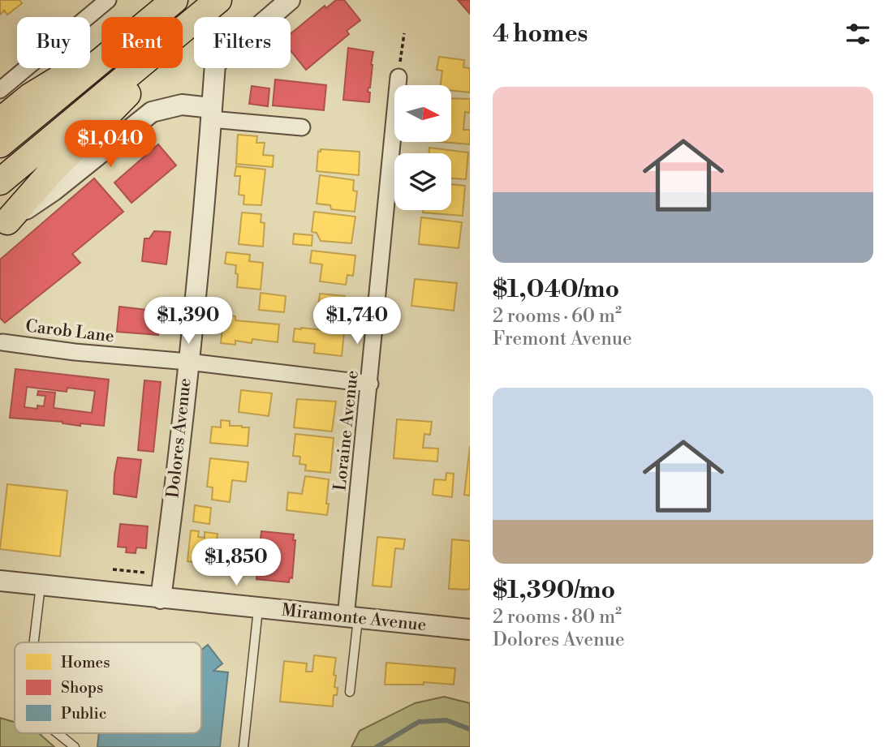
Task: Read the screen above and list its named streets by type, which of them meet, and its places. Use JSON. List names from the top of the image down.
{
  "streets": {
    "street": [
      "Carob Lane",
      "Loraine Avenue",
      "Dolores Avenue",
      "Miramonte Avenue"
    ]
  },
  "crossings": [
    ["Carob Lane", "Loraine Avenue"],
    ["Carob Lane", "Dolores Avenue"],
    ["Loraine Avenue", "Miramonte Avenue"],
    ["Dolores Avenue", "Miramonte Avenue"]
  ],
  "legend": ["Homes", "Shops", "Public"],
  "north": "right",
  "page": {
    "heading": "4 homes",
    "chip": ["Buy", "Rent", "Filters"],
    "list": [
      {
        "name": "$1,040/mo",
        "note": "2 rooms · 60 m² · Fremont Avenue"
      },
      {
        "name": "$1,390/mo",
        "note": "2 rooms · 80 m² · Dolores Avenue"
      }
    ],
    "price": [
      "$1,040",
      "$1,390",
      "$1,740",
      "$1,850"
    ]
  }
}
